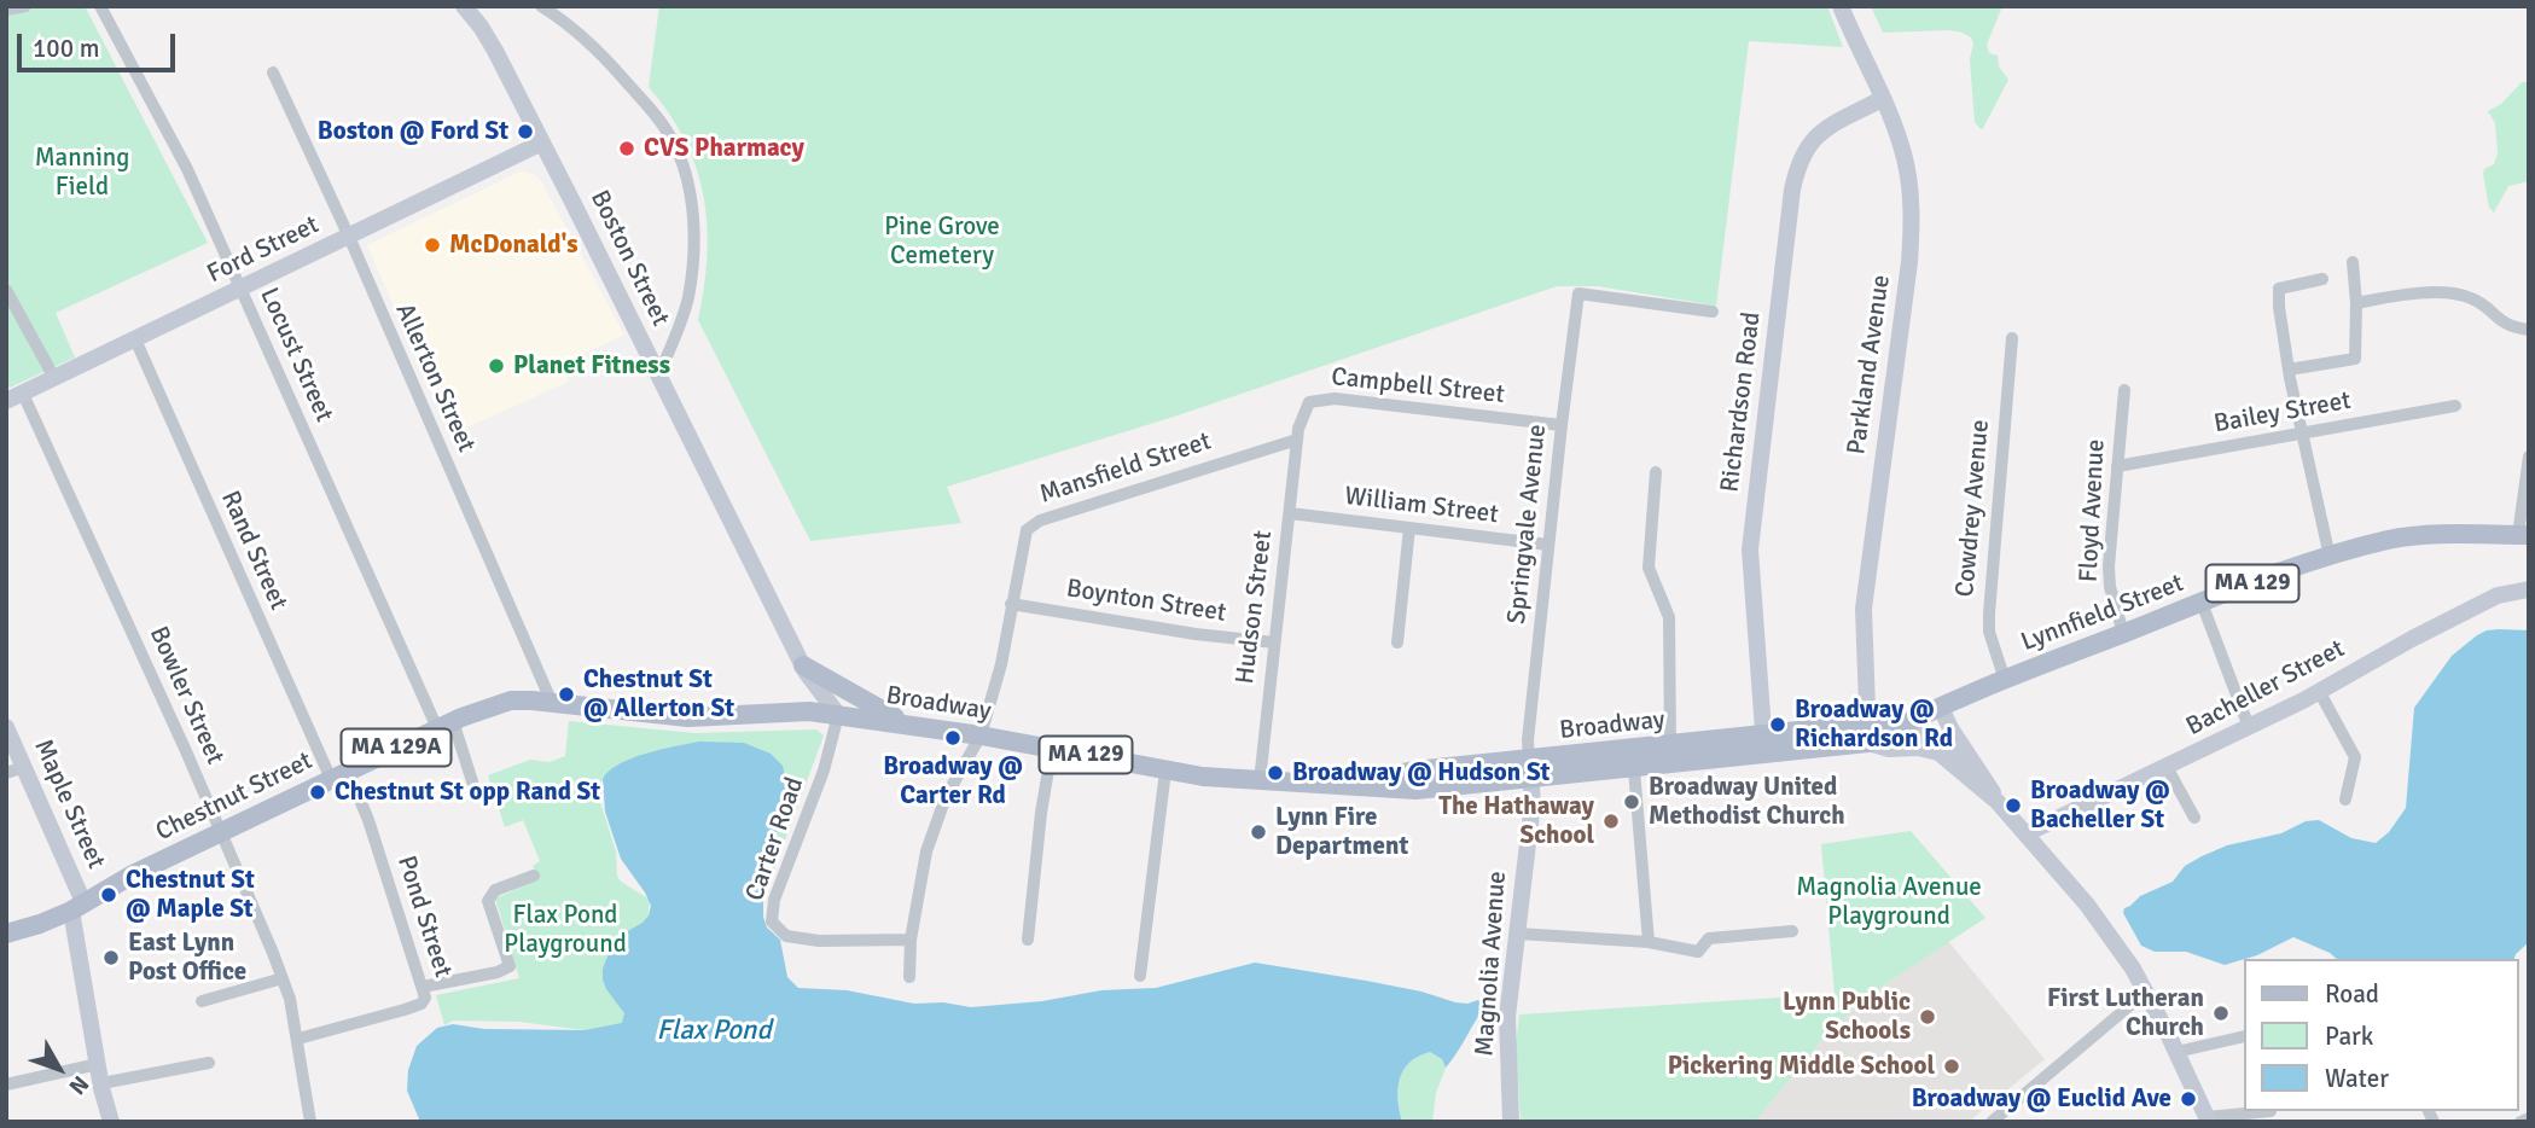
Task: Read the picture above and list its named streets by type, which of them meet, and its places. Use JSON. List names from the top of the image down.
{
  "streets": {
    "main road": [
      "MA 129",
      "Lynnfield Street",
      "Broadway",
      "MA 129A",
      "Chestnut Street"
    ],
    "street": [
      "Ford Street",
      "Boston Street",
      "Locust Street",
      "Parkland Avenue",
      "Allerton Street",
      "Campbell Street",
      "Richardson Road",
      "Bailey Street",
      "Mansfield Street",
      "William Street",
      "Cowdrey Avenue",
      "Floyd Avenue",
      "Springvale Avenue",
      "Rand Street",
      "Boynton Street",
      "Hudson Street",
      "Bacheller Street",
      "Bowler Street",
      "Maple Street",
      "Carter Road",
      "Pond Street",
      "Magnolia Avenue"
    ]
  },
  "crossings": [
    ["Ford Street", "Boston Street"],
    ["Ford Street", "Locust Street"],
    ["Ford Street", "Allerton Street"],
    ["Ford Street", "Rand Street"],
    ["Ford Street", "Bowler Street"],
    ["Boston Street", "MA 129"],
    ["Boston Street", "Broadway"],
    ["Boston Street", "Chestnut Street"],
    ["Boston Street", "Carter Road"],
    ["Locust Street", "Chestnut Street"],
    ["Parkland Avenue", "Richardson Road"],
    ["Parkland Avenue", "Broadway"],
    ["Allerton Street", "Chestnut Street"],
    ["Campbell Street", "Mansfield Street"],
    ["Campbell Street", "Springvale Avenue"],
    ["Campbell Street", "Hudson Street"],
    ["Richardson Road", "Broadway"],
    ["Bailey Street", "Floyd Avenue"],
    ["Mansfield Street", "Boynton Street"],
    ["Mansfield Street", "Hudson Street"],
    ["Mansfield Street", "Broadway"],
    ["William Street", "Springvale Avenue"],
    ["William Street", "Hudson Street"],
    ["Cowdrey Avenue", "Lynnfield Street"],
    ["Floyd Avenue", "Lynnfield Street"],
    ["Springvale Avenue", "Broadway"],
    ["Springvale Avenue", "Magnolia Avenue"],
    ["Rand Street", "Chestnut Street"],
    ["Rand Street", "Pond Street"],
    ["MA 129", "Broadway"],
    ["Boynton Street", "Hudson Street"],
    ["Hudson Street", "Broadway"],
    ["Lynnfield Street", "Broadway"],
    ["Bacheller Street", "Broadway"],
    ["Bowler Street", "Chestnut Street"],
    ["Bowler Street", "Pond Street"],
    ["Broadway", "Chestnut Street"],
    ["Broadway", "Carter Road"],
    ["Broadway", "Magnolia Avenue"],
    ["Chestnut Street", "Maple Street"],
    ["Chestnut Street", "Carter Road"],
    ["Chestnut Street", "Pond Street"]
  ],
  "water": ["Flax Pond"],
  "parks": [
    "Manning Field",
    "Pine Grove Cemetery",
    "Magnolia Avenue Playground",
    "Flax Pond Playground"
  ],
  "places": [
    "Boston @ Ford St",
    "CVS Pharmacy",
    "McDonald's",
    "Planet Fitness",
    "Chestnut St @ Allerton St",
    "Broadway @ Richardson Rd",
    "Broadway @ Carter Rd",
    "Broadway @ Hudson St",
    "Chestnut St opp Rand St",
    "Broadway United Methodist Church",
    "Broadway @ Bacheller St",
    "The Hathaway School",
    "Lynn Fire Department",
    "Chestnut St @ Maple St",
    "East Lynn Post Office",
    "First Lutheran Church",
    "Lynn Public Schools",
    "Pickering Middle School",
    "Broadway @ Euclid Ave"
  ],
  "legend": ["Road", "Park", "Water"],
  "scale_bar": "100 m",
  "north": "bottom right"
}
